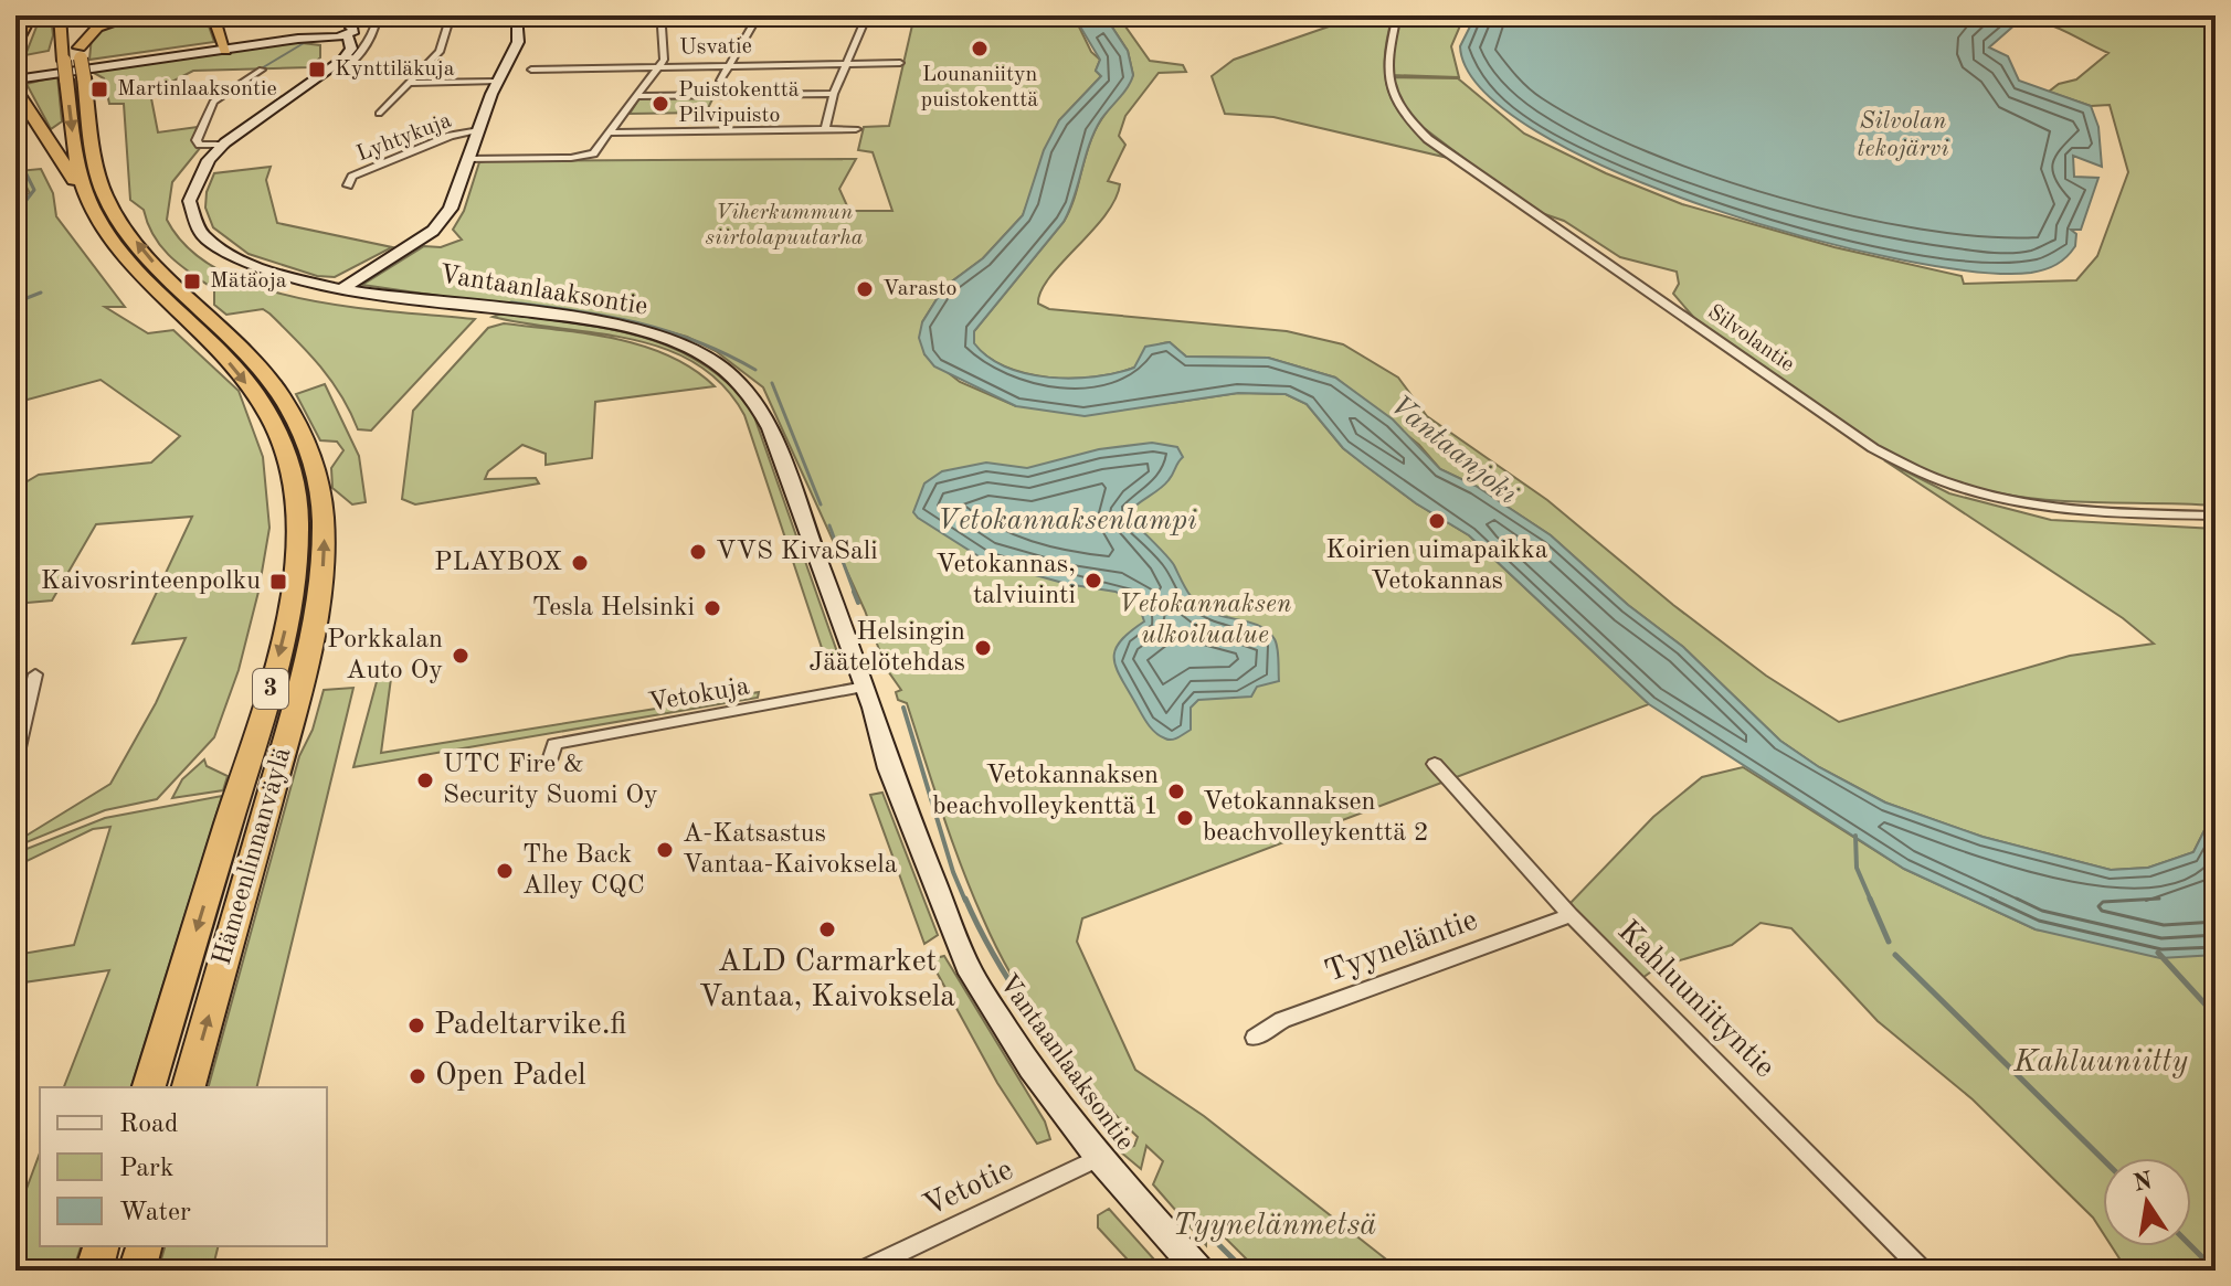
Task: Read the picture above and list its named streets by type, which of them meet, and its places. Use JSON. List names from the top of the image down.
{
  "streets": {
    "highway": ["3", "Hämeenlinnanväylä"],
    "main road": ["Vantaanlaaksontie"],
    "street": [
      "Usvatie",
      "Lyhtykuja",
      "Silvolantie",
      "Vetokuja",
      "Tyyneläntie",
      "Kahluuniityntie",
      "Vetotie"
    ]
  },
  "crossings": [
    ["Vantaanlaaksontie", "Vetokuja"],
    ["Vantaanlaaksontie", "Vetotie"],
    ["Tyyneläntie", "Kahluuniityntie"]
  ],
  "water": ["Silvolan tekojärvi", "Vantaanjoki", "Vetokannaksenlampi"],
  "parks": [
    "Viherkummun siirtolapuutarha",
    "Vetokannaksen ulkoilualue",
    "Kahluuniitty",
    "Tyynelänmetsä"
  ],
  "places": {
    "other": [
      "Lounaniityn puistokenttä",
      "Puistokenttä Pilvipuisto",
      "Varasto",
      "Koirien uimapaikka Vetokannas",
      "VVS KivaSali",
      "PLAYBOX",
      "Vetokannas, talviuinti",
      "Tesla Helsinki",
      "Helsingin Jäätelötehdas",
      "Porkkalan Auto Oy",
      "UTC Fire & Security Suomi Oy",
      "Vetokannaksen beachvolleykenttä 1",
      "Vetokannaksen beachvolleykenttä 2",
      "A-Katsastus Vantaa-Kaivoksela",
      "The Back Alley CQC",
      "ALD Carmarket Vantaa, Kaivoksela",
      "Padeltarvike.fi",
      "Open Padel"
    ],
    "transit": [
      "Kynttiläkuja",
      "Martinlaaksontie",
      "Mätäoja",
      "Kaivosrinteenpolku"
    ]
  },
  "legend": ["Road", "Park", "Water"],
  "north": "top"
}
